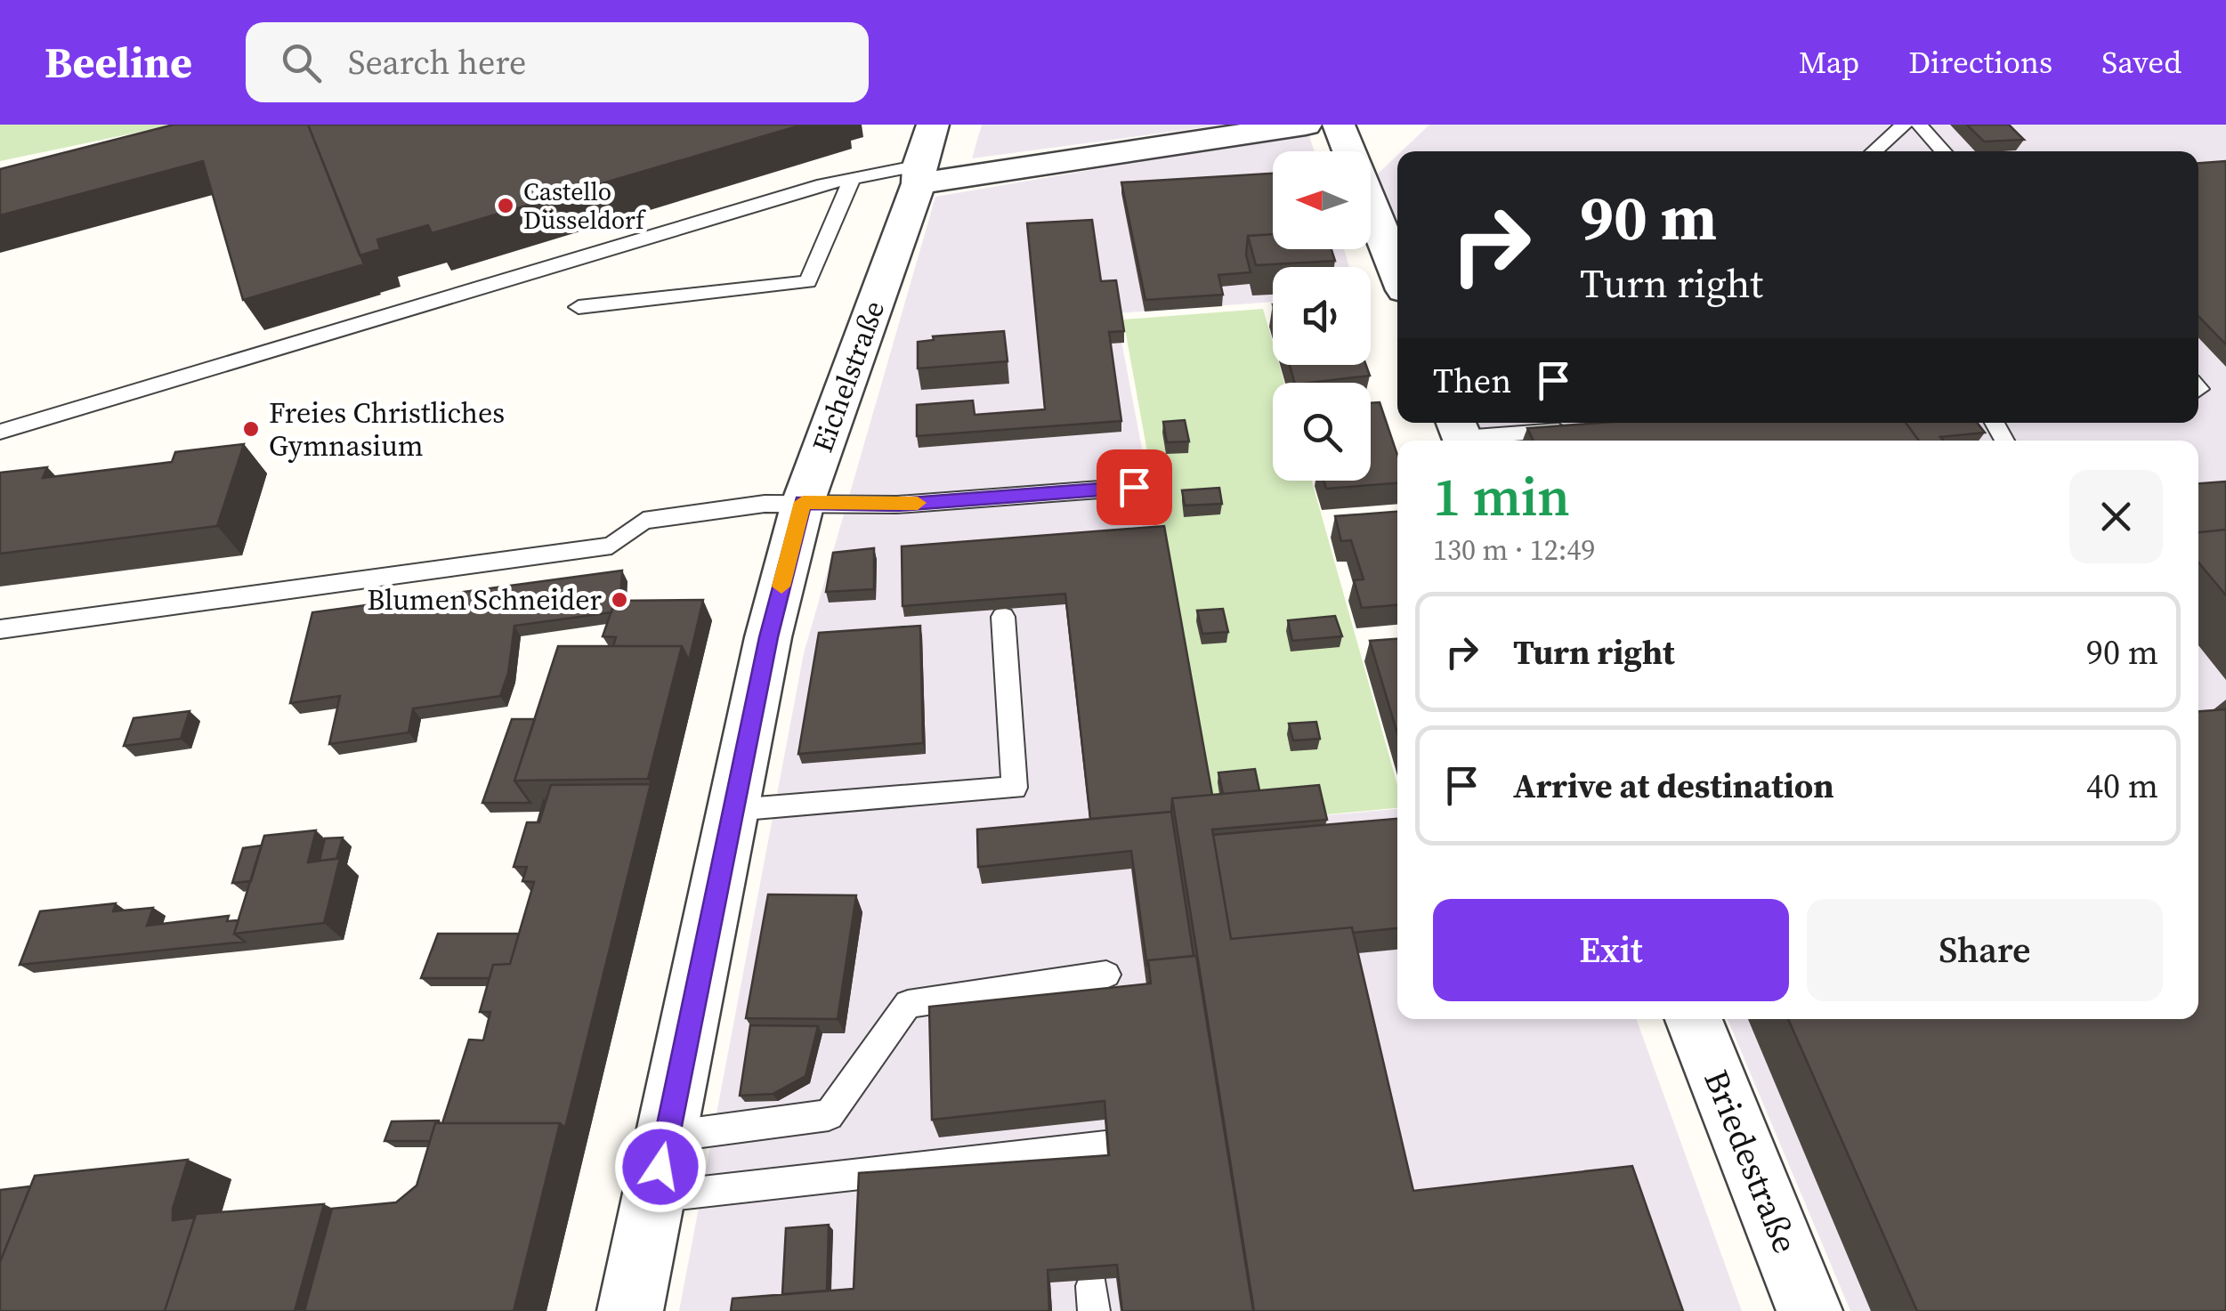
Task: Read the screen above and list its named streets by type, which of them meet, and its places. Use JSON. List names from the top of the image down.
{
  "streets": {
    "street": ["Eichelstraße", "Briedestraße"]
  },
  "places": ["Castello Düsseldorf", "Freies Christliches Gymnasium", "Blumen Schneider"],
  "north": "left",
  "page": {
    "header": "Beeline",
    "search": "Search here",
    "nav": ["Map", "Directions", "Saved"],
    "turn": ["90 m", "Turn right"],
    "then": "Then",
    "heading": ["1 min", "130 m · 12:49"],
    "list": [
      {
        "name": "Turn right",
        "value": "90 m"
      },
      {
        "name": "Arrive at destination",
        "value": "40 m"
      }
    ],
    "buttons": ["Exit", "Share"]
  }
}
